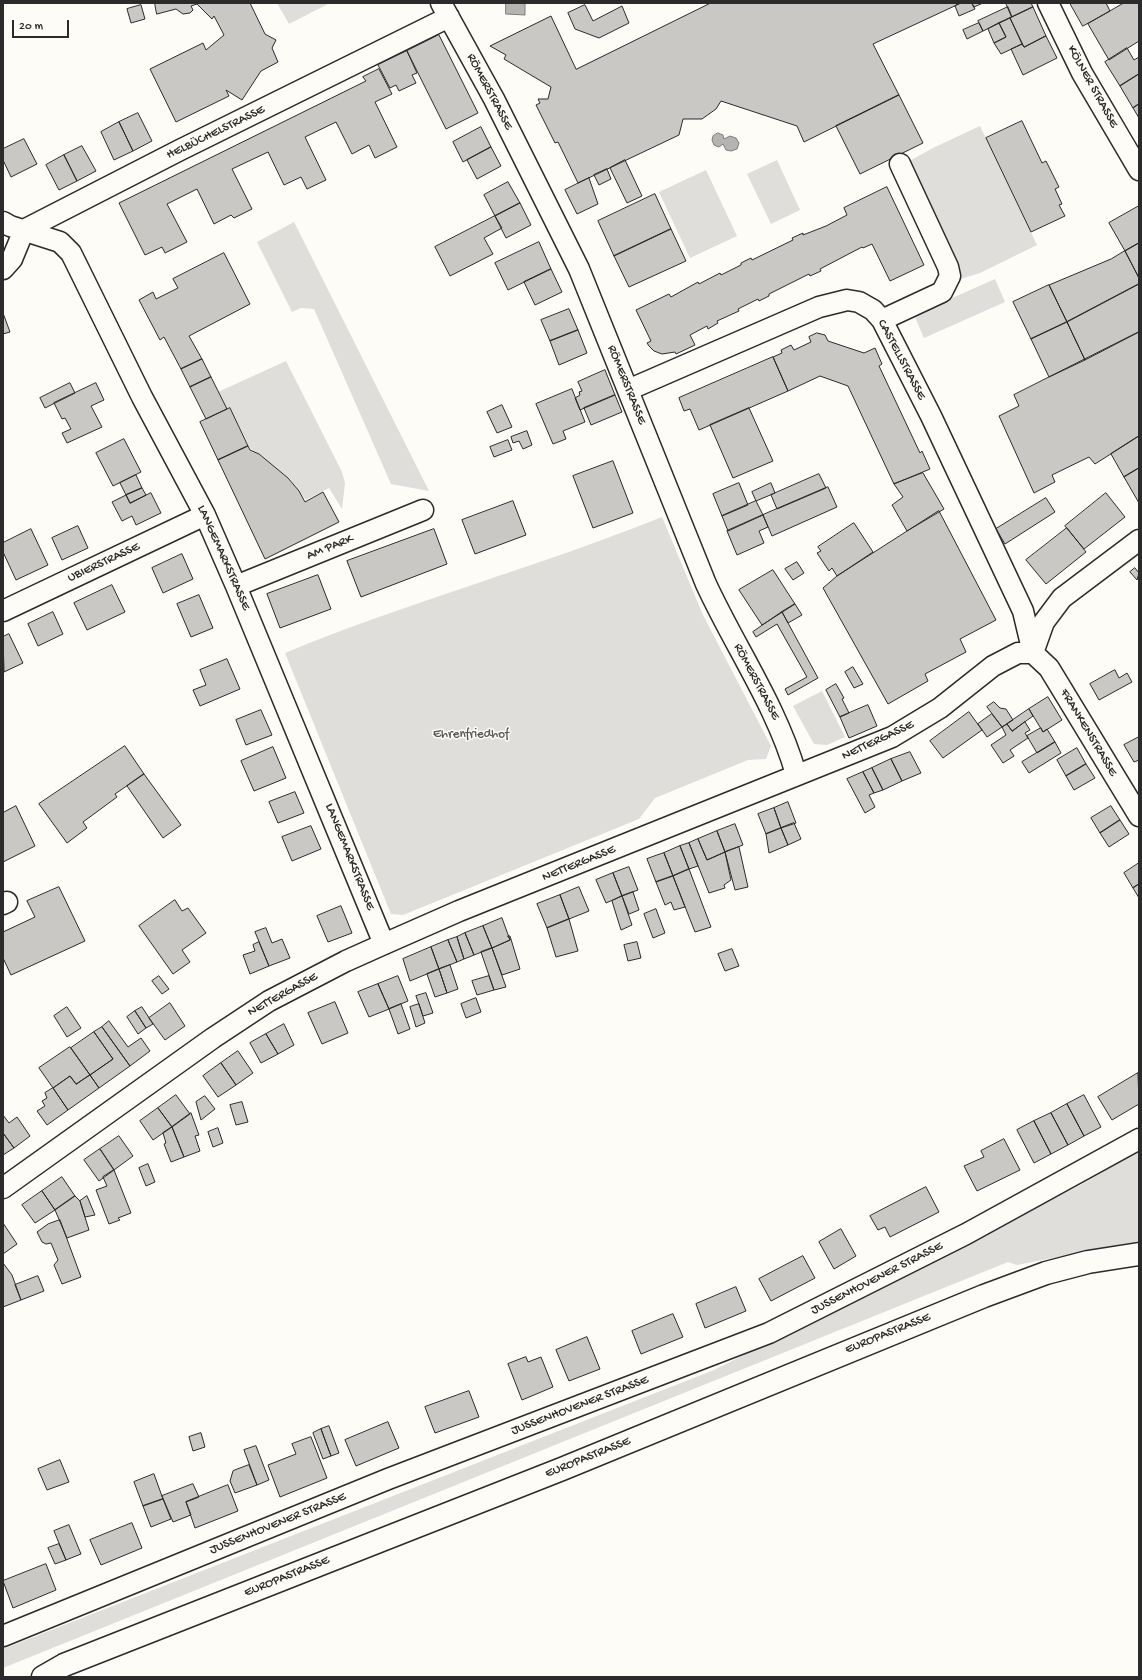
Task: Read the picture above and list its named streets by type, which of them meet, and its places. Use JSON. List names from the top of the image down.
{
  "streets": {
    "main road": ["EUROPASTRASSE"],
    "street": [
      "KÖLNER STRASSE",
      "RÖMERSTRASSE",
      "HELBÜCHELSTRASSE",
      "CASTELLSTRASSE",
      "AM PARK",
      "LANGEMARKSTRASSE",
      "UBIERSTRASSE",
      "FRANKENSTRASSE",
      "NETTERGASSE",
      "JUSSENHOVENER STRASSE"
    ]
  },
  "crossings": [
    ["RÖMERSTRASSE", "HELBÜCHELSTRASSE"],
    ["RÖMERSTRASSE", "CASTELLSTRASSE"],
    ["RÖMERSTRASSE", "NETTERGASSE"],
    ["HELBÜCHELSTRASSE", "LANGEMARKSTRASSE"],
    ["CASTELLSTRASSE", "FRANKENSTRASSE"],
    ["CASTELLSTRASSE", "NETTERGASSE"],
    ["AM PARK", "LANGEMARKSTRASSE"],
    ["LANGEMARKSTRASSE", "UBIERSTRASSE"],
    ["LANGEMARKSTRASSE", "NETTERGASSE"],
    ["FRANKENSTRASSE", "NETTERGASSE"]
  ],
  "parks": ["Ehrenfriedhof"],
  "scale_bar": "20 m"
}
